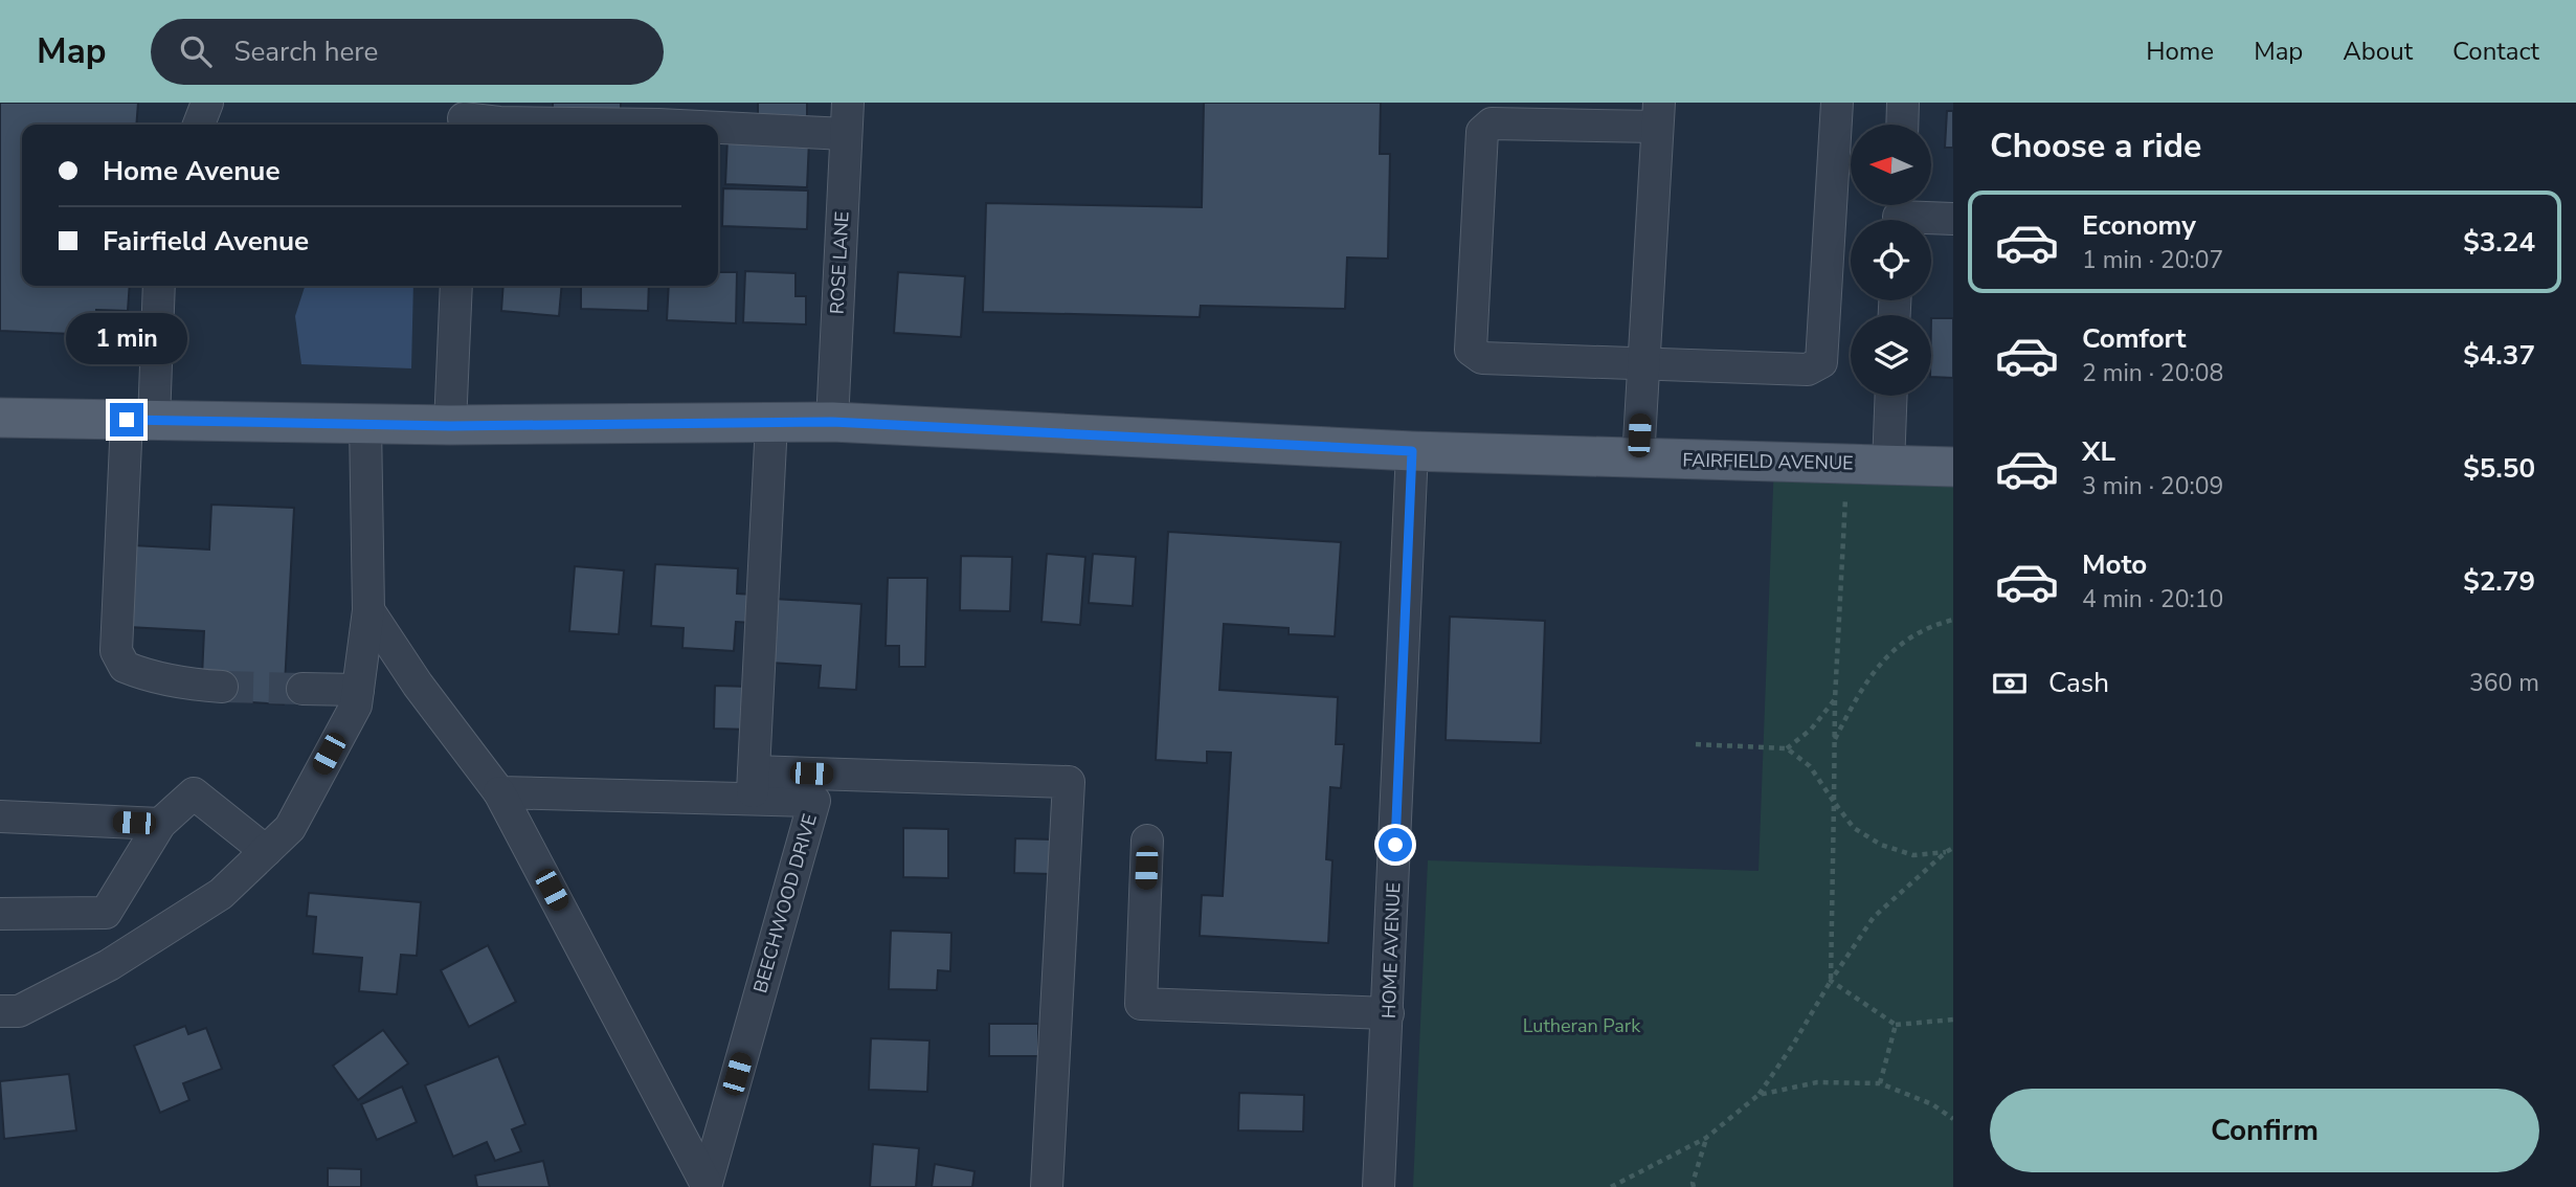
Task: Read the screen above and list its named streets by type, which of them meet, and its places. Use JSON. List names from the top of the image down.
{
  "streets": {
    "main road": ["FAIRFIELD AVENUE"],
    "street": ["ROSE LANE", "BEECHWOOD DRIVE", "HOME AVENUE"]
  },
  "crossings": [
    ["ROSE LANE", "FAIRFIELD AVENUE"],
    ["FAIRFIELD AVENUE", "HOME AVENUE"]
  ],
  "parks": ["Lutheran Park"],
  "north": "left",
  "page": {
    "header": "Map",
    "search": "Search here",
    "nav": [
      "Home",
      "Map",
      "About",
      "Contact"
    ],
    "heading": "Choose a ride",
    "banner": ["Home Avenue", "Fairfield Avenue"],
    "list": [
      {
        "name": "Economy",
        "note": "1 min · 20:07",
        "value": "$3.24"
      },
      {
        "name": "Comfort",
        "note": "2 min · 20:08",
        "value": "$4.37"
      },
      {
        "name": "XL",
        "note": "3 min · 20:09",
        "value": "$5.50"
      },
      {
        "name": "Moto",
        "note": "4 min · 20:10",
        "value": "$2.79"
      }
    ],
    "bubble": "1 min",
    "pay": ["Cash", "360 m"],
    "buttons": "Confirm"
  }
}
